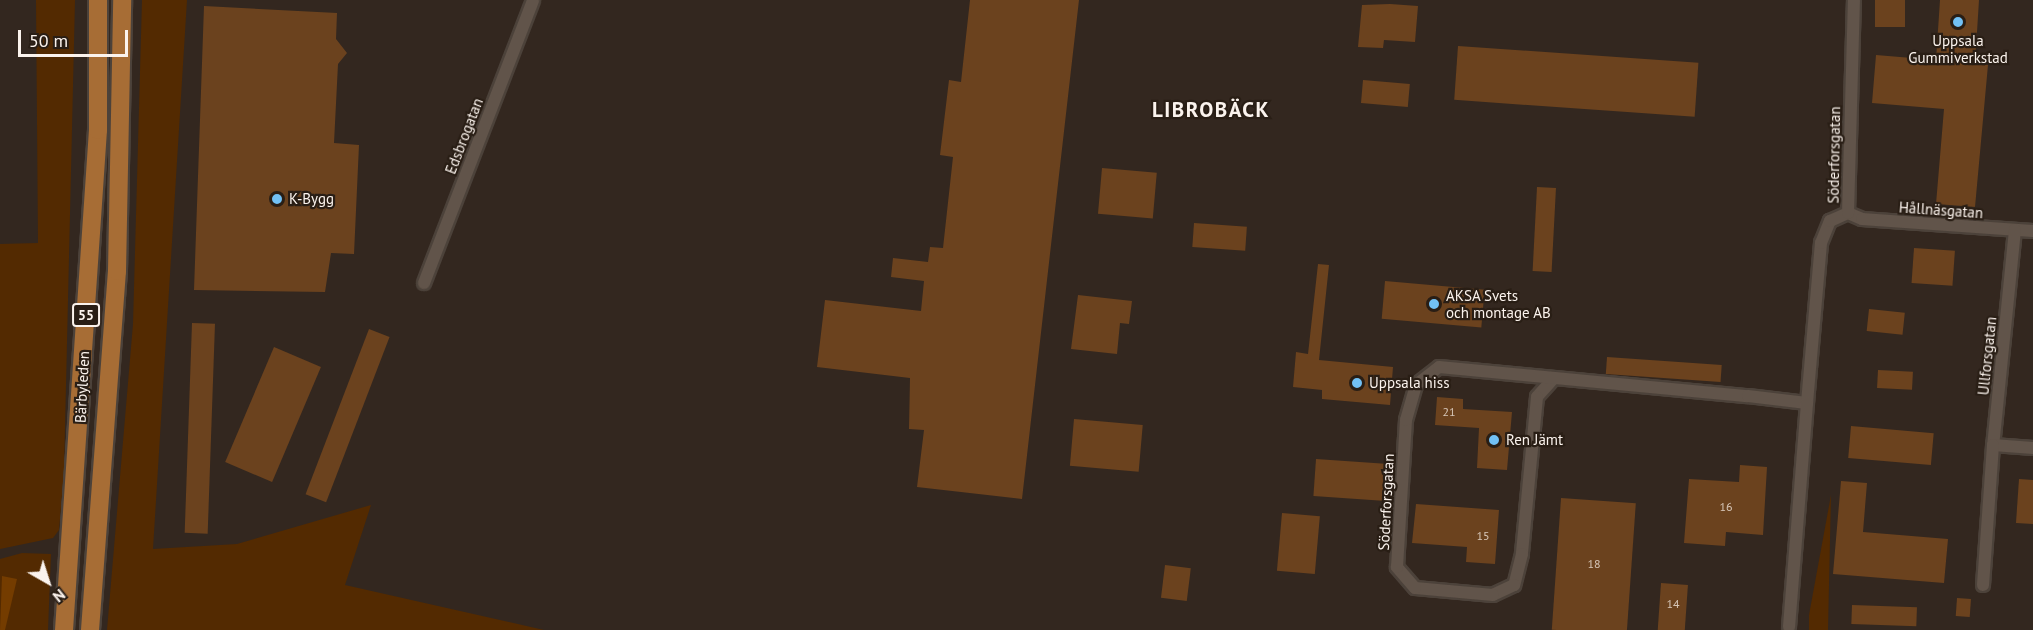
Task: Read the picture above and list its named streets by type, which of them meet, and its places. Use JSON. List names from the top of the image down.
{
  "streets": {
    "main road": ["55", "Bärbyleden"],
    "street": [
      "Edsbrogatan",
      "Söderforsgatan",
      "Hållnäsgatan",
      "Ullforsgatan"
    ]
  },
  "crossings": [
    ["Söderforsgatan", "Hållnäsgatan"],
    ["Hållnäsgatan", "Ullforsgatan"]
  ],
  "districts": ["LIBROBÄCK"],
  "places": [
    "Uppsala Gummiverkstad",
    "K-Bygg",
    "AKSA Svets och montage AB",
    "Uppsala hiss",
    "Ren Jämt"
  ],
  "house_numbers": [
    "21",
    "16",
    "15",
    "18",
    "14"
  ],
  "scale_bar": "50 m",
  "north": "bottom right"
}
